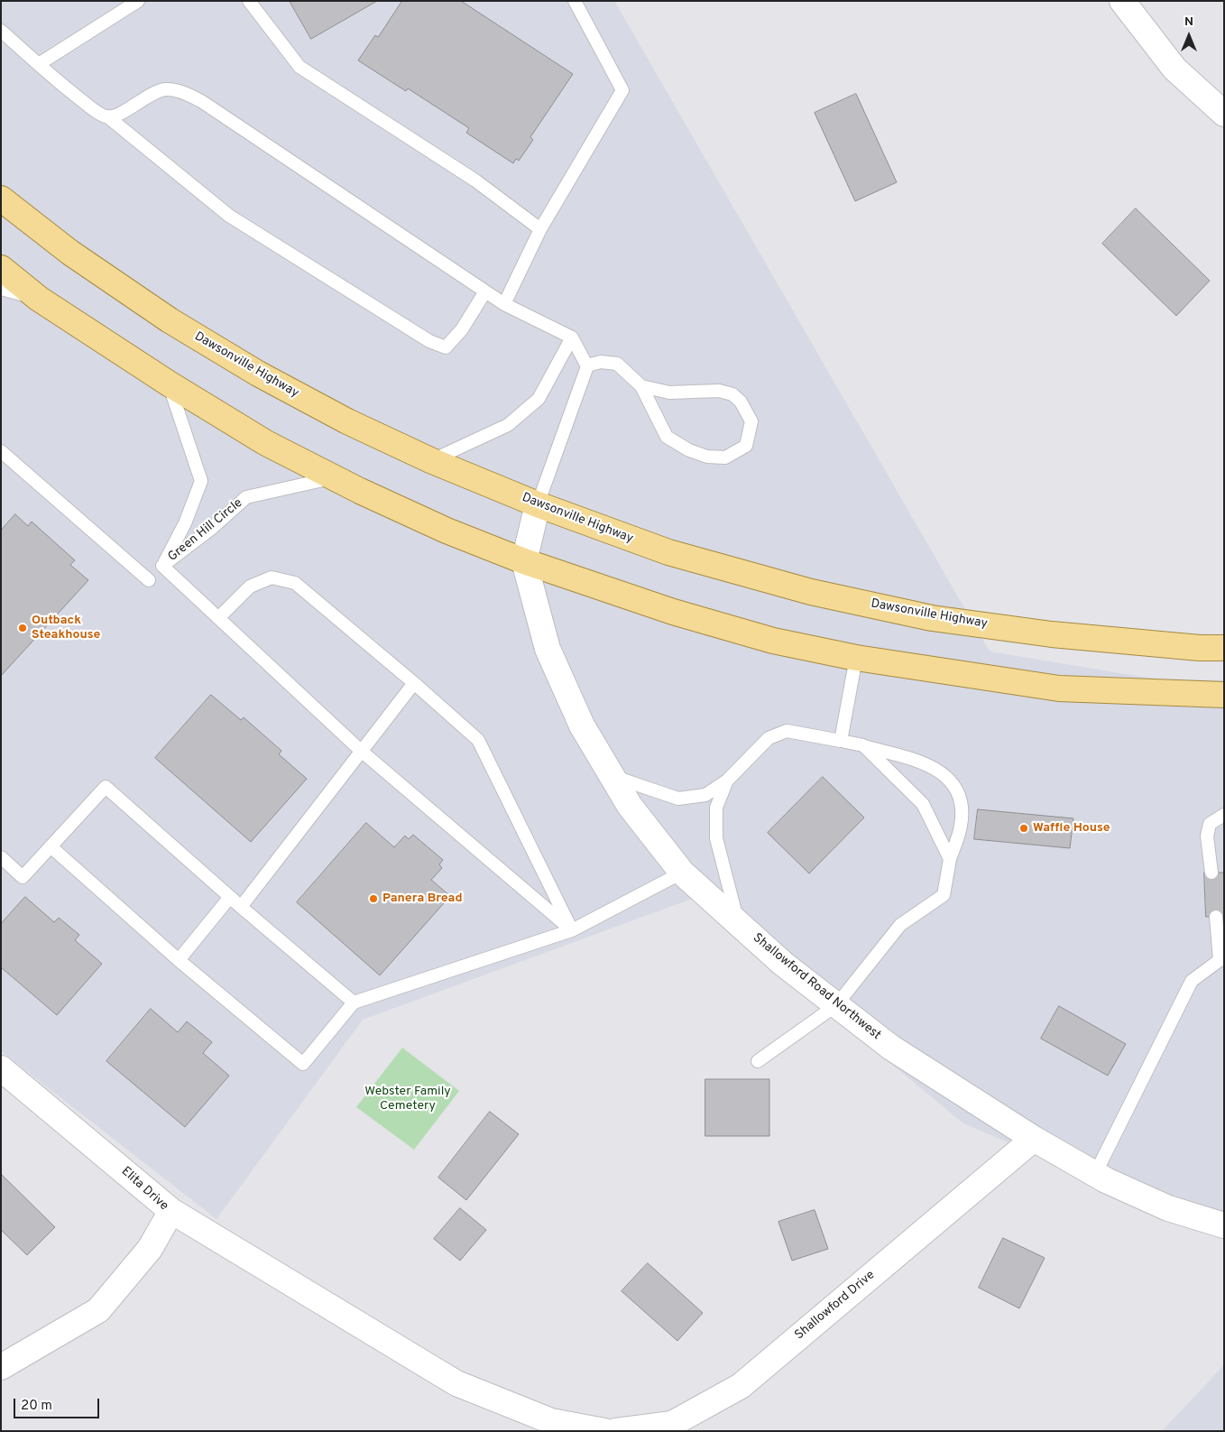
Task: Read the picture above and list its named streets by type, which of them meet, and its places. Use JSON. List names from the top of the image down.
{
  "streets": {
    "main road": ["Dawsonville Highway"],
    "street": ["Shallowford Road Northwest", "Elita Drive", "Shallowford Drive"],
    "lane": ["Green Hill Circle"]
  },
  "crossings": [
    ["Shallowford Road Northwest", "Shallowford Drive"]
  ],
  "parks": ["Webster Family Cemetery"],
  "places": ["Outback Steakhouse", "Waffle House", "Panera Bread"],
  "scale_bar": "20 m",
  "north": "top"
}
